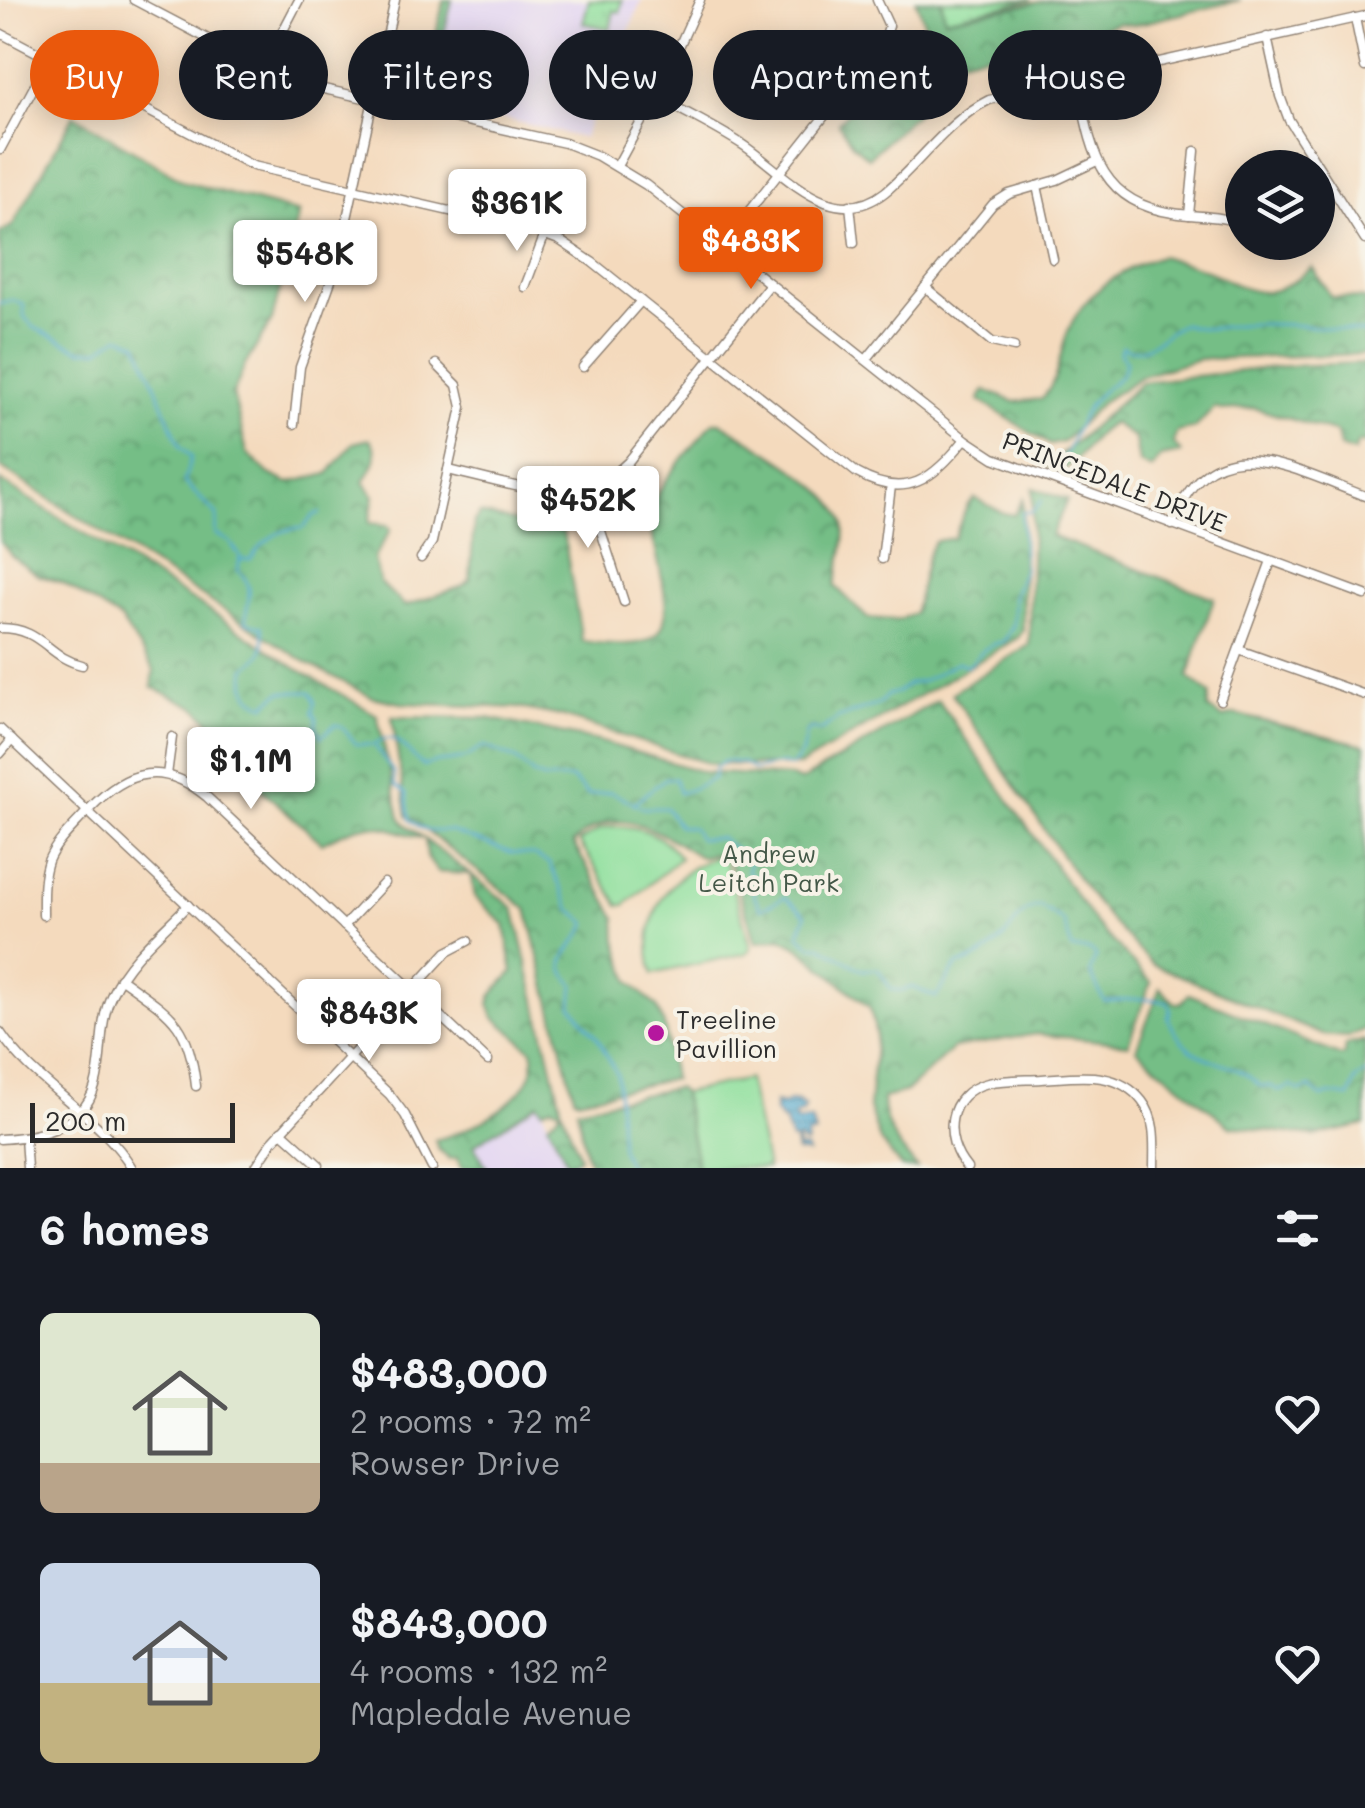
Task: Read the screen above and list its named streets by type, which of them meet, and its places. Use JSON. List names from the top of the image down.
{
  "streets": {
    "street": ["PRINCEDALE DRIVE"]
  },
  "parks": ["Andrew Leitch Park"],
  "places": ["Treeline Pavillion"],
  "scale_bar": "200 m",
  "page": {
    "chip": [
      "Buy",
      "Rent",
      "Filters",
      "New",
      "Apartment",
      "House"
    ],
    "price": [
      "$361K",
      "$483K",
      "$548K",
      "$452K",
      "$1.1M",
      "$843K"
    ],
    "scale": "200 m",
    "heading": "6 homes",
    "list": [
      {
        "name": "$483,000",
        "note": "2 rooms · 72 m² · Rowser Drive"
      },
      {
        "name": "$843,000",
        "note": "4 rooms · 132 m² · Mapledale Avenue"
      }
    ]
  }
}
